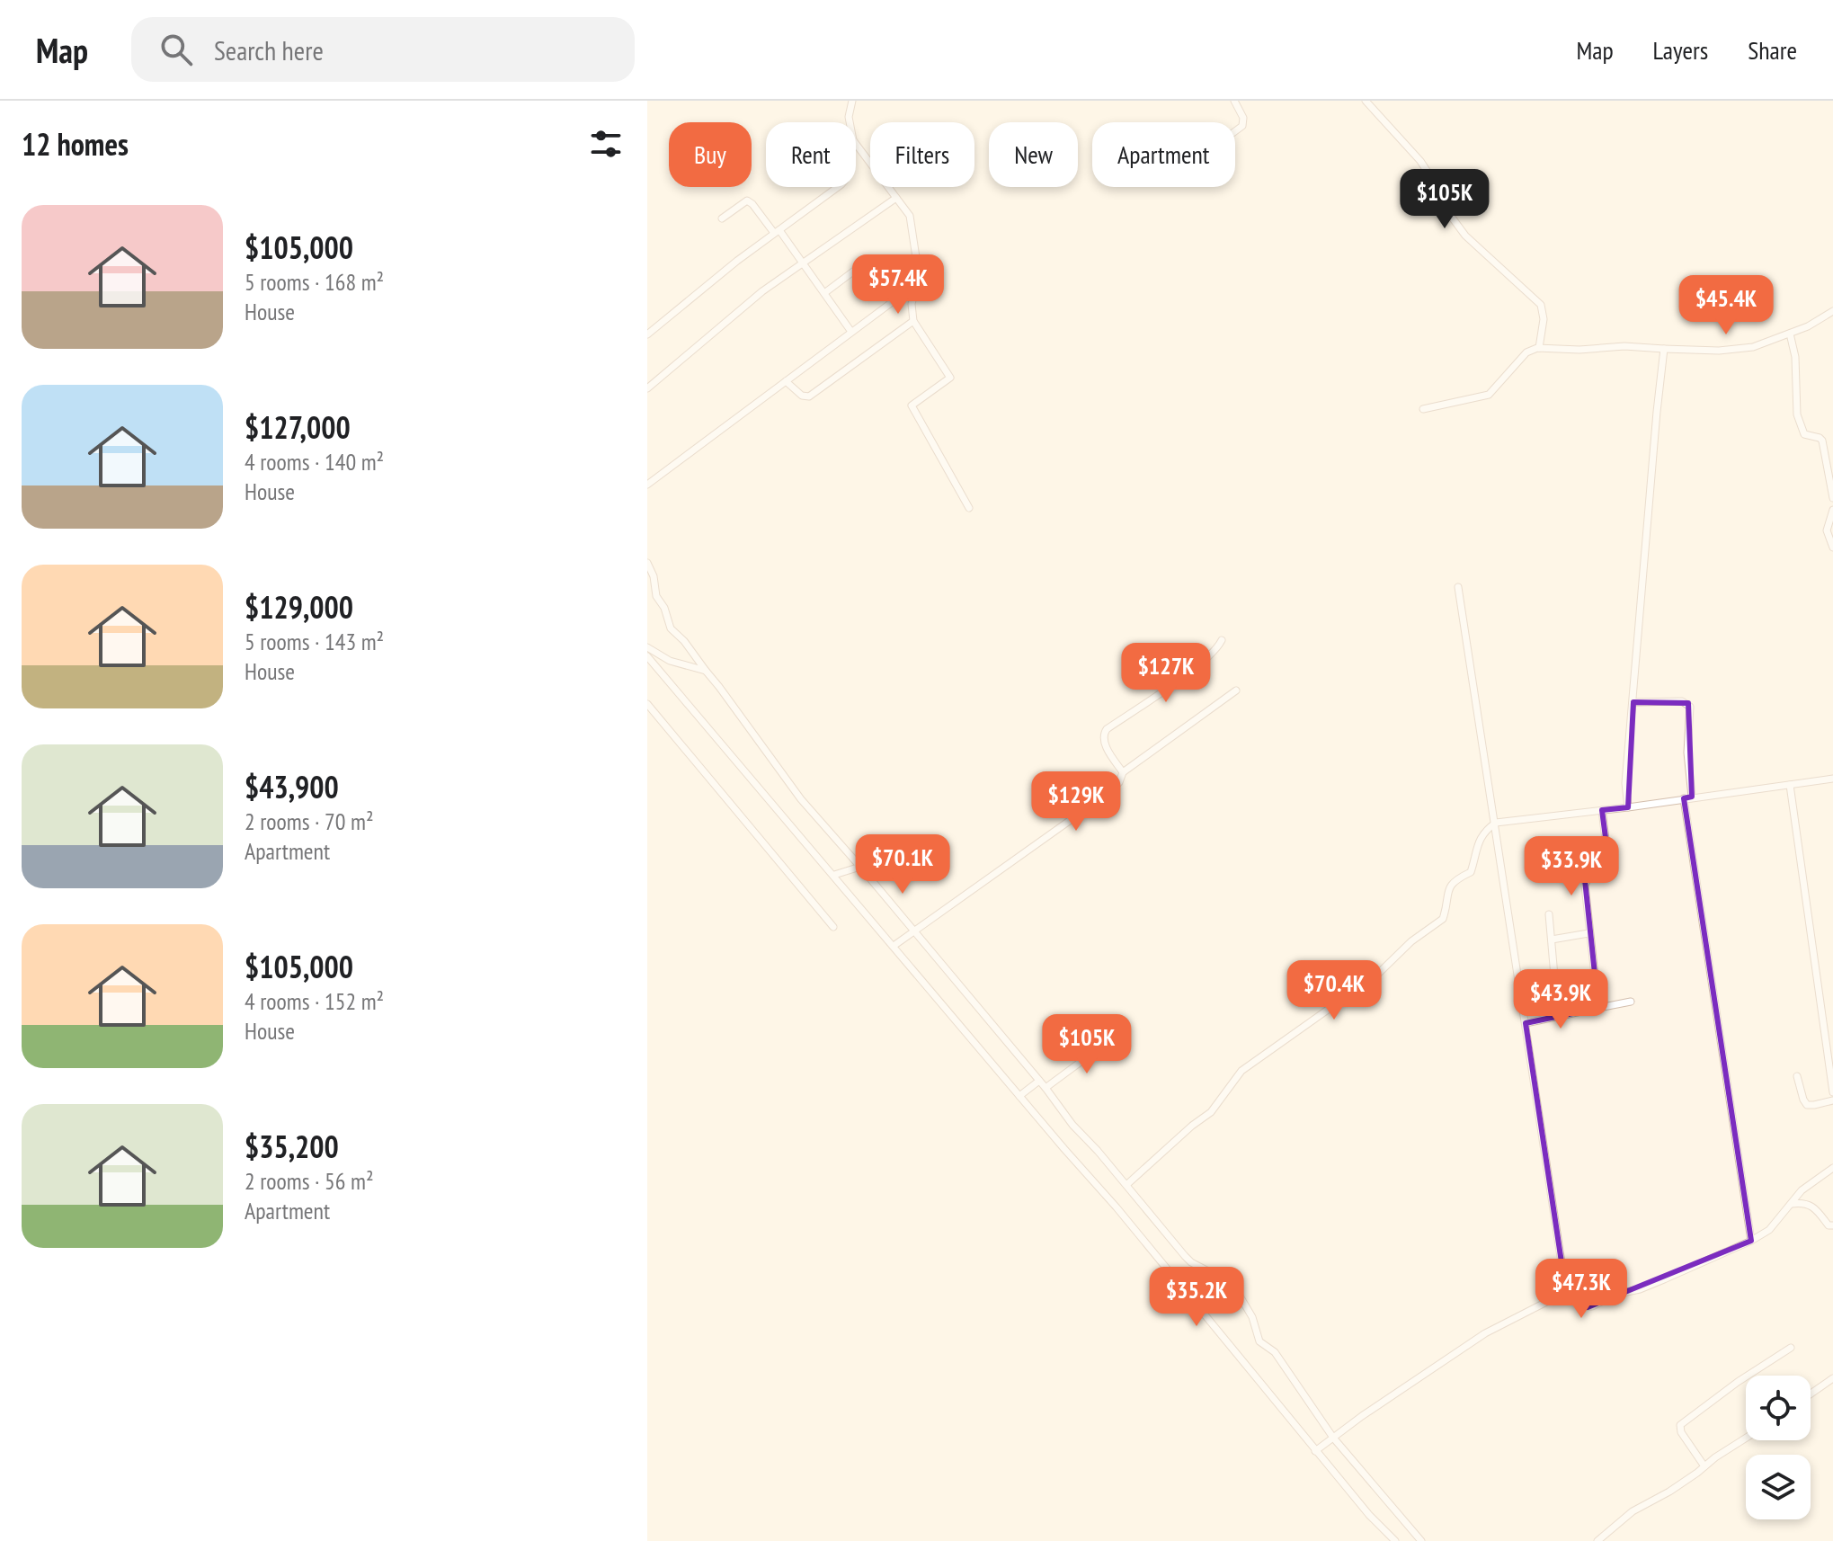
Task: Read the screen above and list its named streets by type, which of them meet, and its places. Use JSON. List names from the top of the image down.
{
  "page": {
    "header": "Map",
    "search": "Search here",
    "nav": ["Map", "Layers", "Share"],
    "heading": "12 homes",
    "chip": [
      "Buy",
      "Rent",
      "Filters",
      "New",
      "Apartment"
    ],
    "price": [
      "$105K",
      "$57.4K",
      "$45.4K",
      "$127K",
      "$129K",
      "$70.1K",
      "$33.9K",
      "$70.4K",
      "$43.9K",
      "$105K",
      "$47.3K",
      "$35.2K"
    ],
    "list": [
      {
        "name": "$105,000",
        "note": "5 rooms · 168 m² · House"
      },
      {
        "name": "$127,000",
        "note": "4 rooms · 140 m² · House"
      },
      {
        "name": "$129,000",
        "note": "5 rooms · 143 m² · House"
      },
      {
        "name": "$43,900",
        "note": "2 rooms · 70 m² · Apartment"
      },
      {
        "name": "$105,000",
        "note": "4 rooms · 152 m² · House"
      },
      {
        "name": "$35,200",
        "note": "2 rooms · 56 m² · Apartment"
      }
    ]
  }
}
